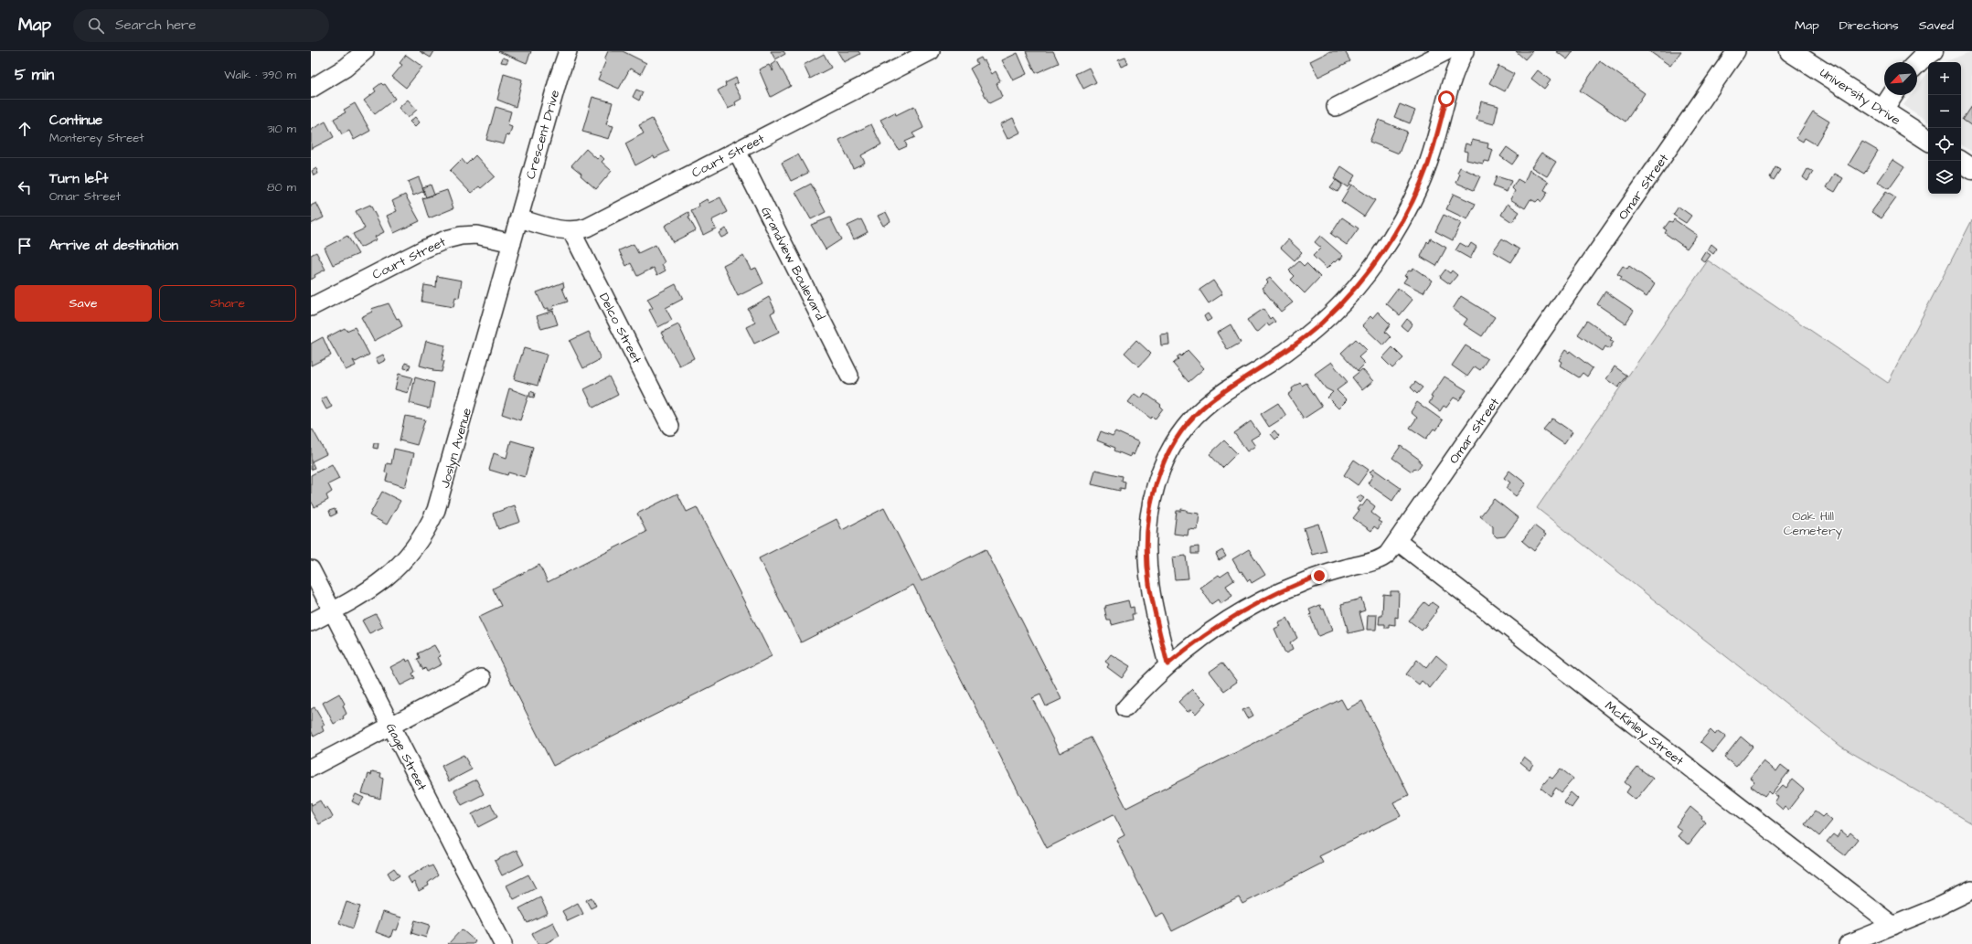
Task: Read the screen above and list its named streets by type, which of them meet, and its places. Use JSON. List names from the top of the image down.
{
  "streets": {
    "main road": ["University Drive"],
    "street": [
      "Crescent Drive",
      "Court Street",
      "Omar Street",
      "Grandview Boulevard",
      "Delco Street",
      "Joslyn Avenue",
      "McKinley Street",
      "Gage Street"
    ]
  },
  "crossings": [
    ["Crescent Drive", "Joslyn Avenue"],
    ["Court Street", "Grandview Boulevard"],
    ["Court Street", "Delco Street"],
    ["Court Street", "Joslyn Avenue"],
    ["Omar Street", "McKinley Street"],
    ["Joslyn Avenue", "Gage Street"]
  ],
  "parks": ["Oak Hill Cemetery"],
  "north": "bottom left",
  "page": {
    "header": "Map",
    "search": "Search here",
    "nav": ["Map", "Directions", "Saved"],
    "heading": ["5 min", "Walk · 390 m"],
    "map_buttons": ["+", "−"],
    "list": [
      ["Continue", "Monterey Street", "310 m"],
      ["Turn left", "Omar Street", "80 m"],
      "Arrive at destination"
    ],
    "buttons": ["Save", "Share"]
  }
}
